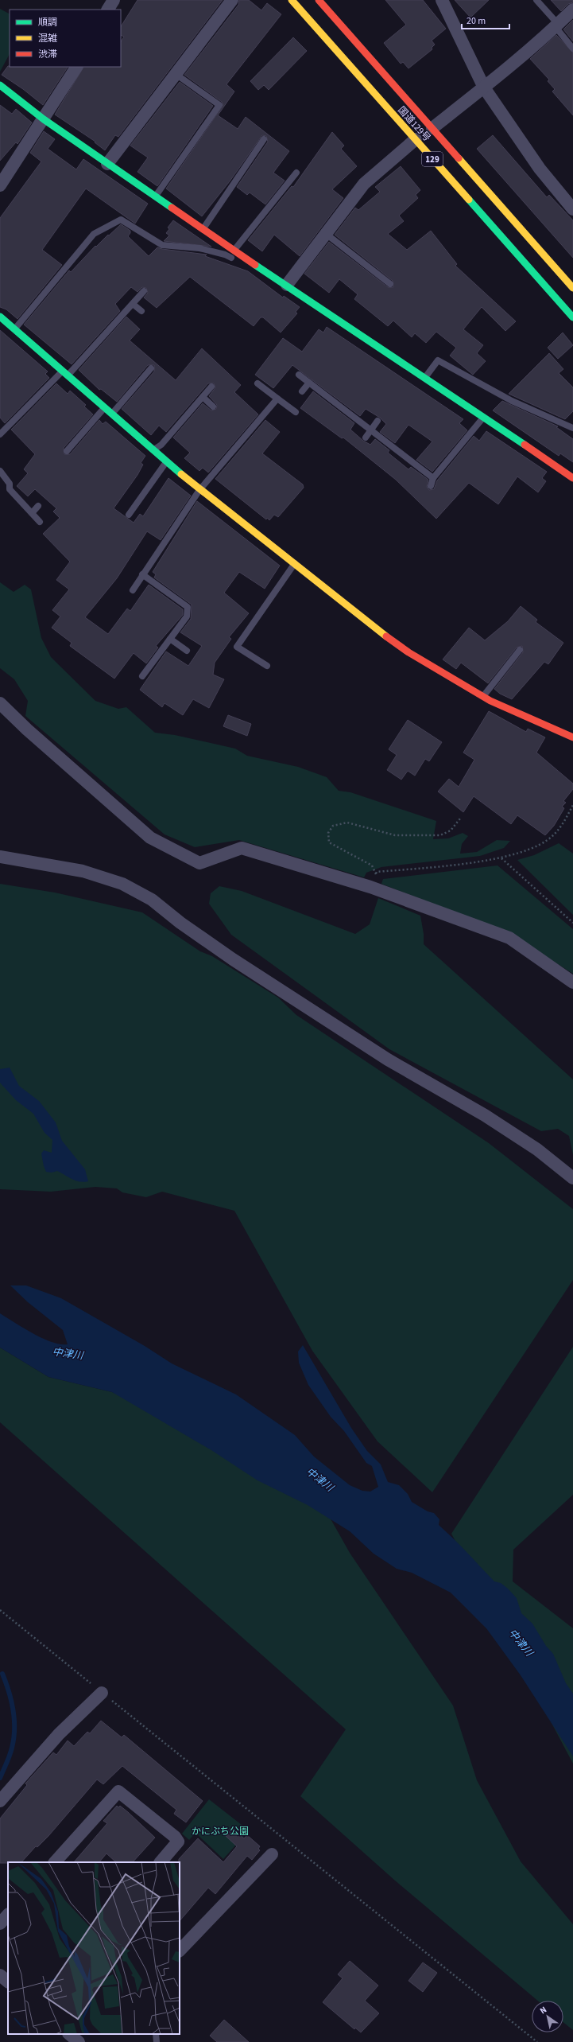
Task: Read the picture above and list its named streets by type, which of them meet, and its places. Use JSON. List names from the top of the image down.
{
  "streets": {
    "main road": ["国道129号", "129"]
  },
  "water": ["中津川"],
  "parks": ["かにぶち公園"],
  "legend": ["順調", "混雑", "渋滞"],
  "scale_bar": "20 m",
  "north": "top left"
}
